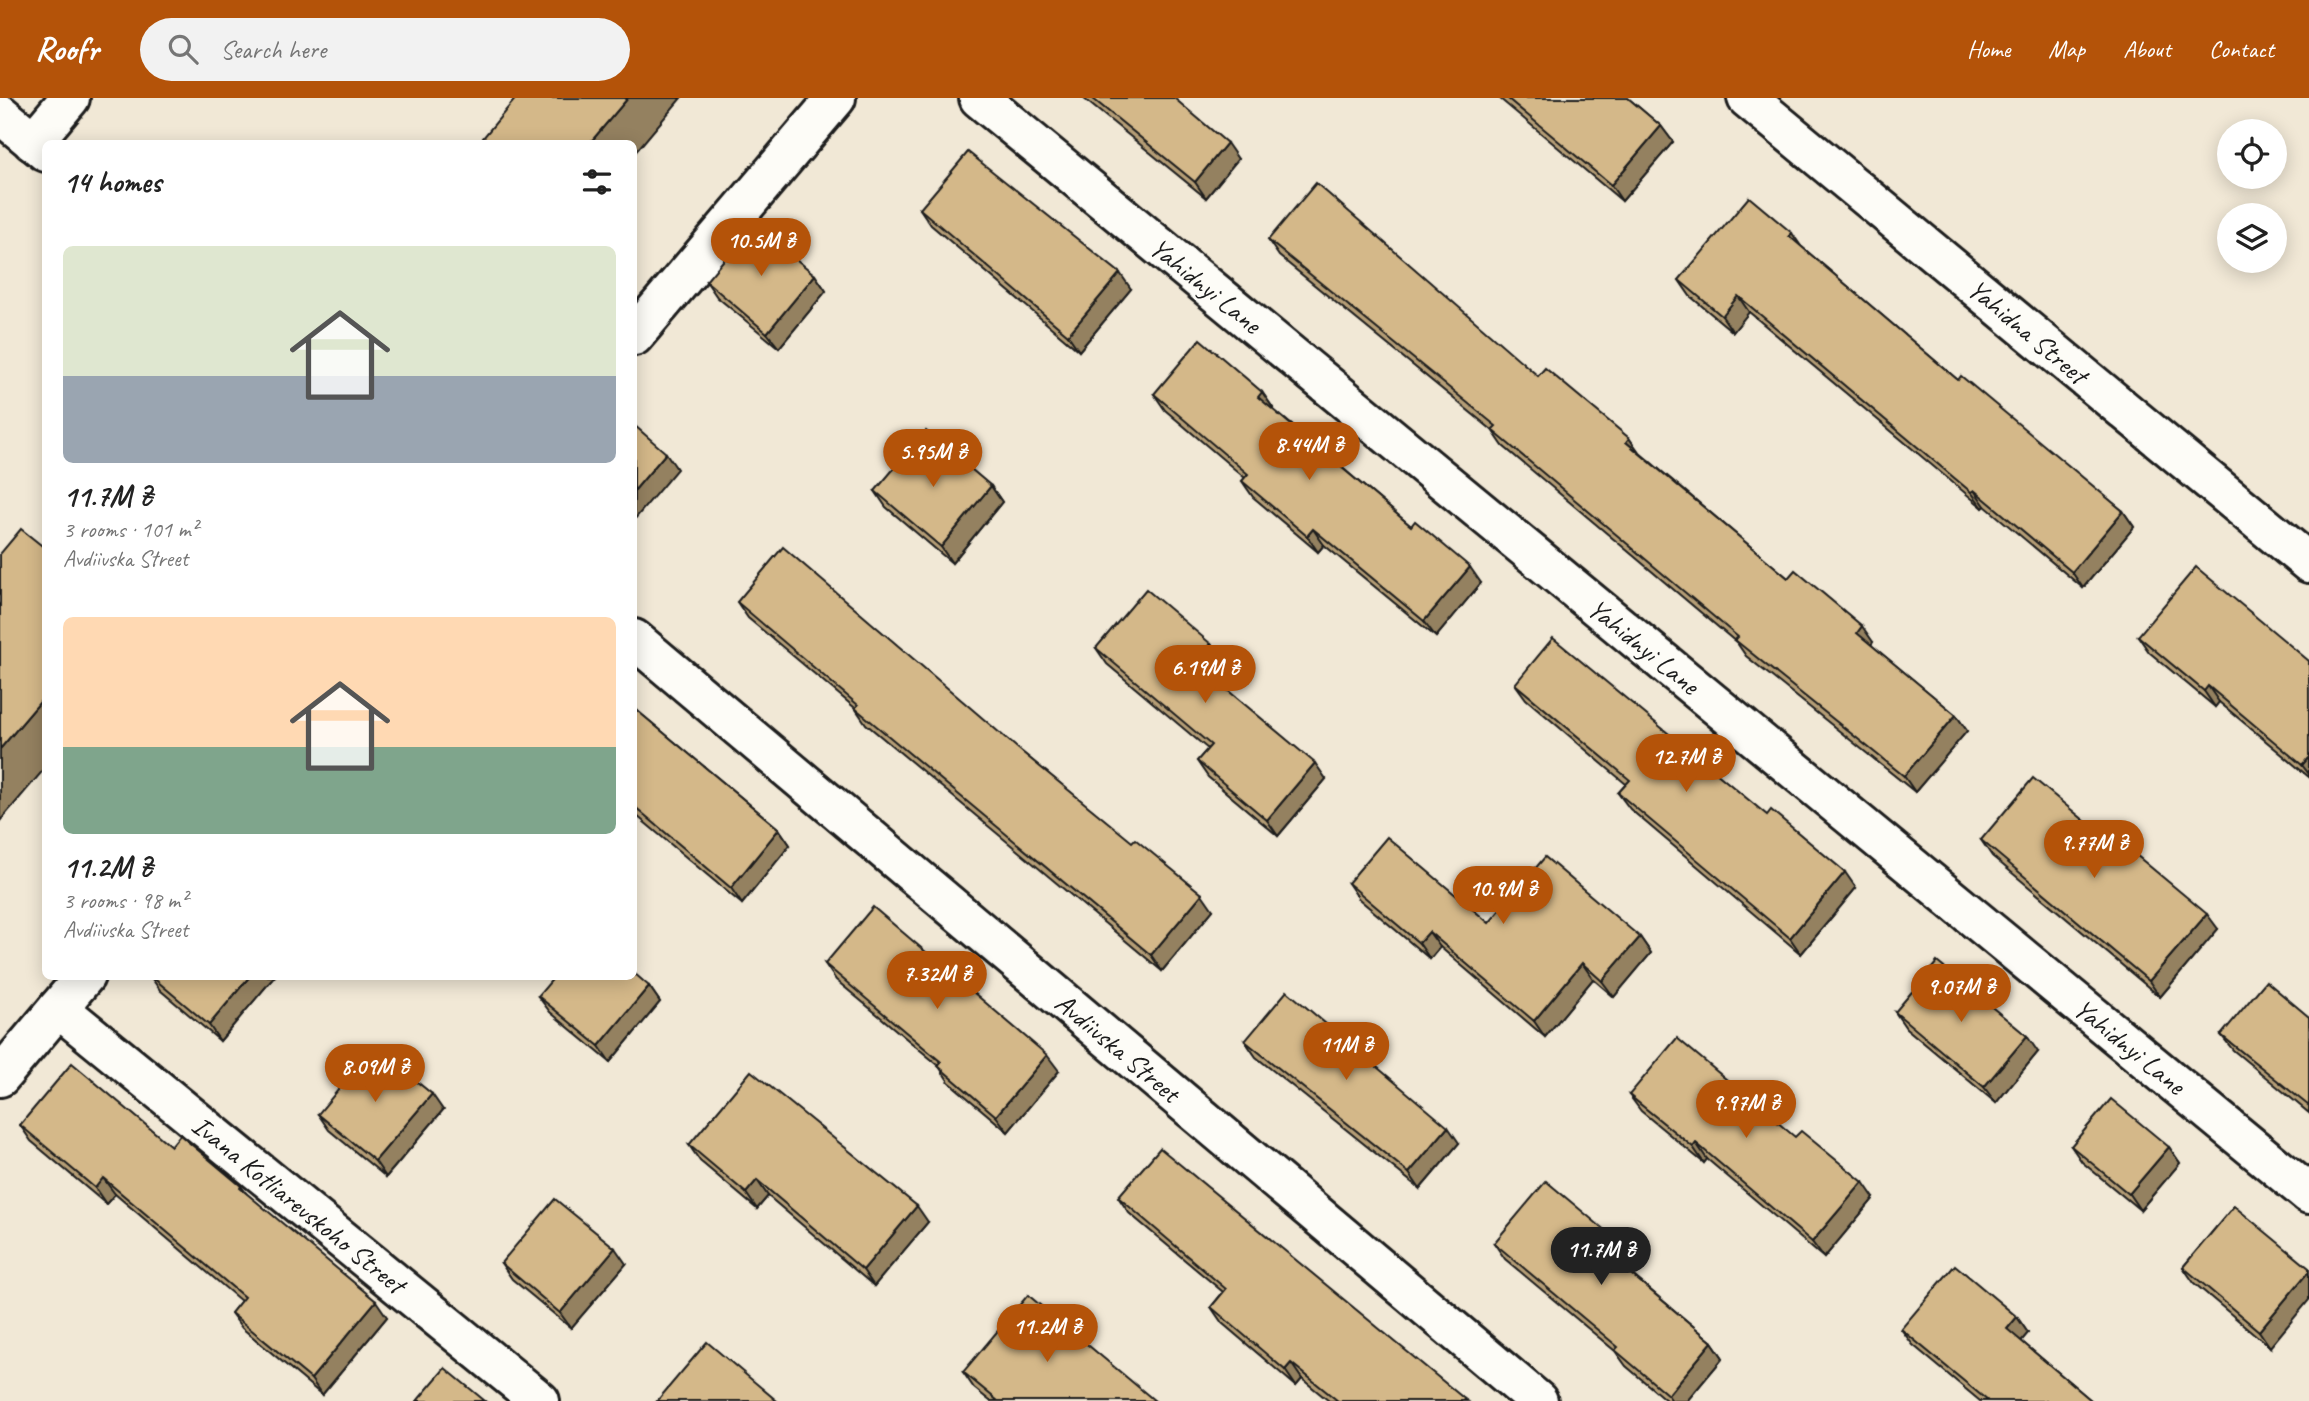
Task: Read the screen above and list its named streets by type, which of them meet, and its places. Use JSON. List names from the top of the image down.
{
  "streets": {
    "street": [
      "Yahidnyi Lane",
      "Yahidna Street",
      "Avdiivska Street",
      "Ivana Kotliarevskoho Street"
    ]
  },
  "page": {
    "header": "Roofr",
    "search": "Search here",
    "nav": [
      "Home",
      "Map",
      "About",
      "Contact"
    ],
    "heading": "14 homes",
    "price": [
      "10.5M ₴",
      "8.44M ₴",
      "5.95M ₴",
      "6.19M ₴",
      "12.7M ₴",
      "9.77M ₴",
      "10.9M ₴",
      "7.32M ₴",
      "9.07M ₴",
      "11M ₴",
      "8.09M ₴",
      "9.97M ₴",
      "11.7M ₴",
      "11.2M ₴"
    ],
    "list": [
      {
        "name": "11.7M ₴",
        "note": "3 rooms · 101 m² · Avdiivska Street"
      },
      {
        "name": "11.2M ₴",
        "note": "3 rooms · 98 m² · Avdiivska Street"
      }
    ]
  }
}
